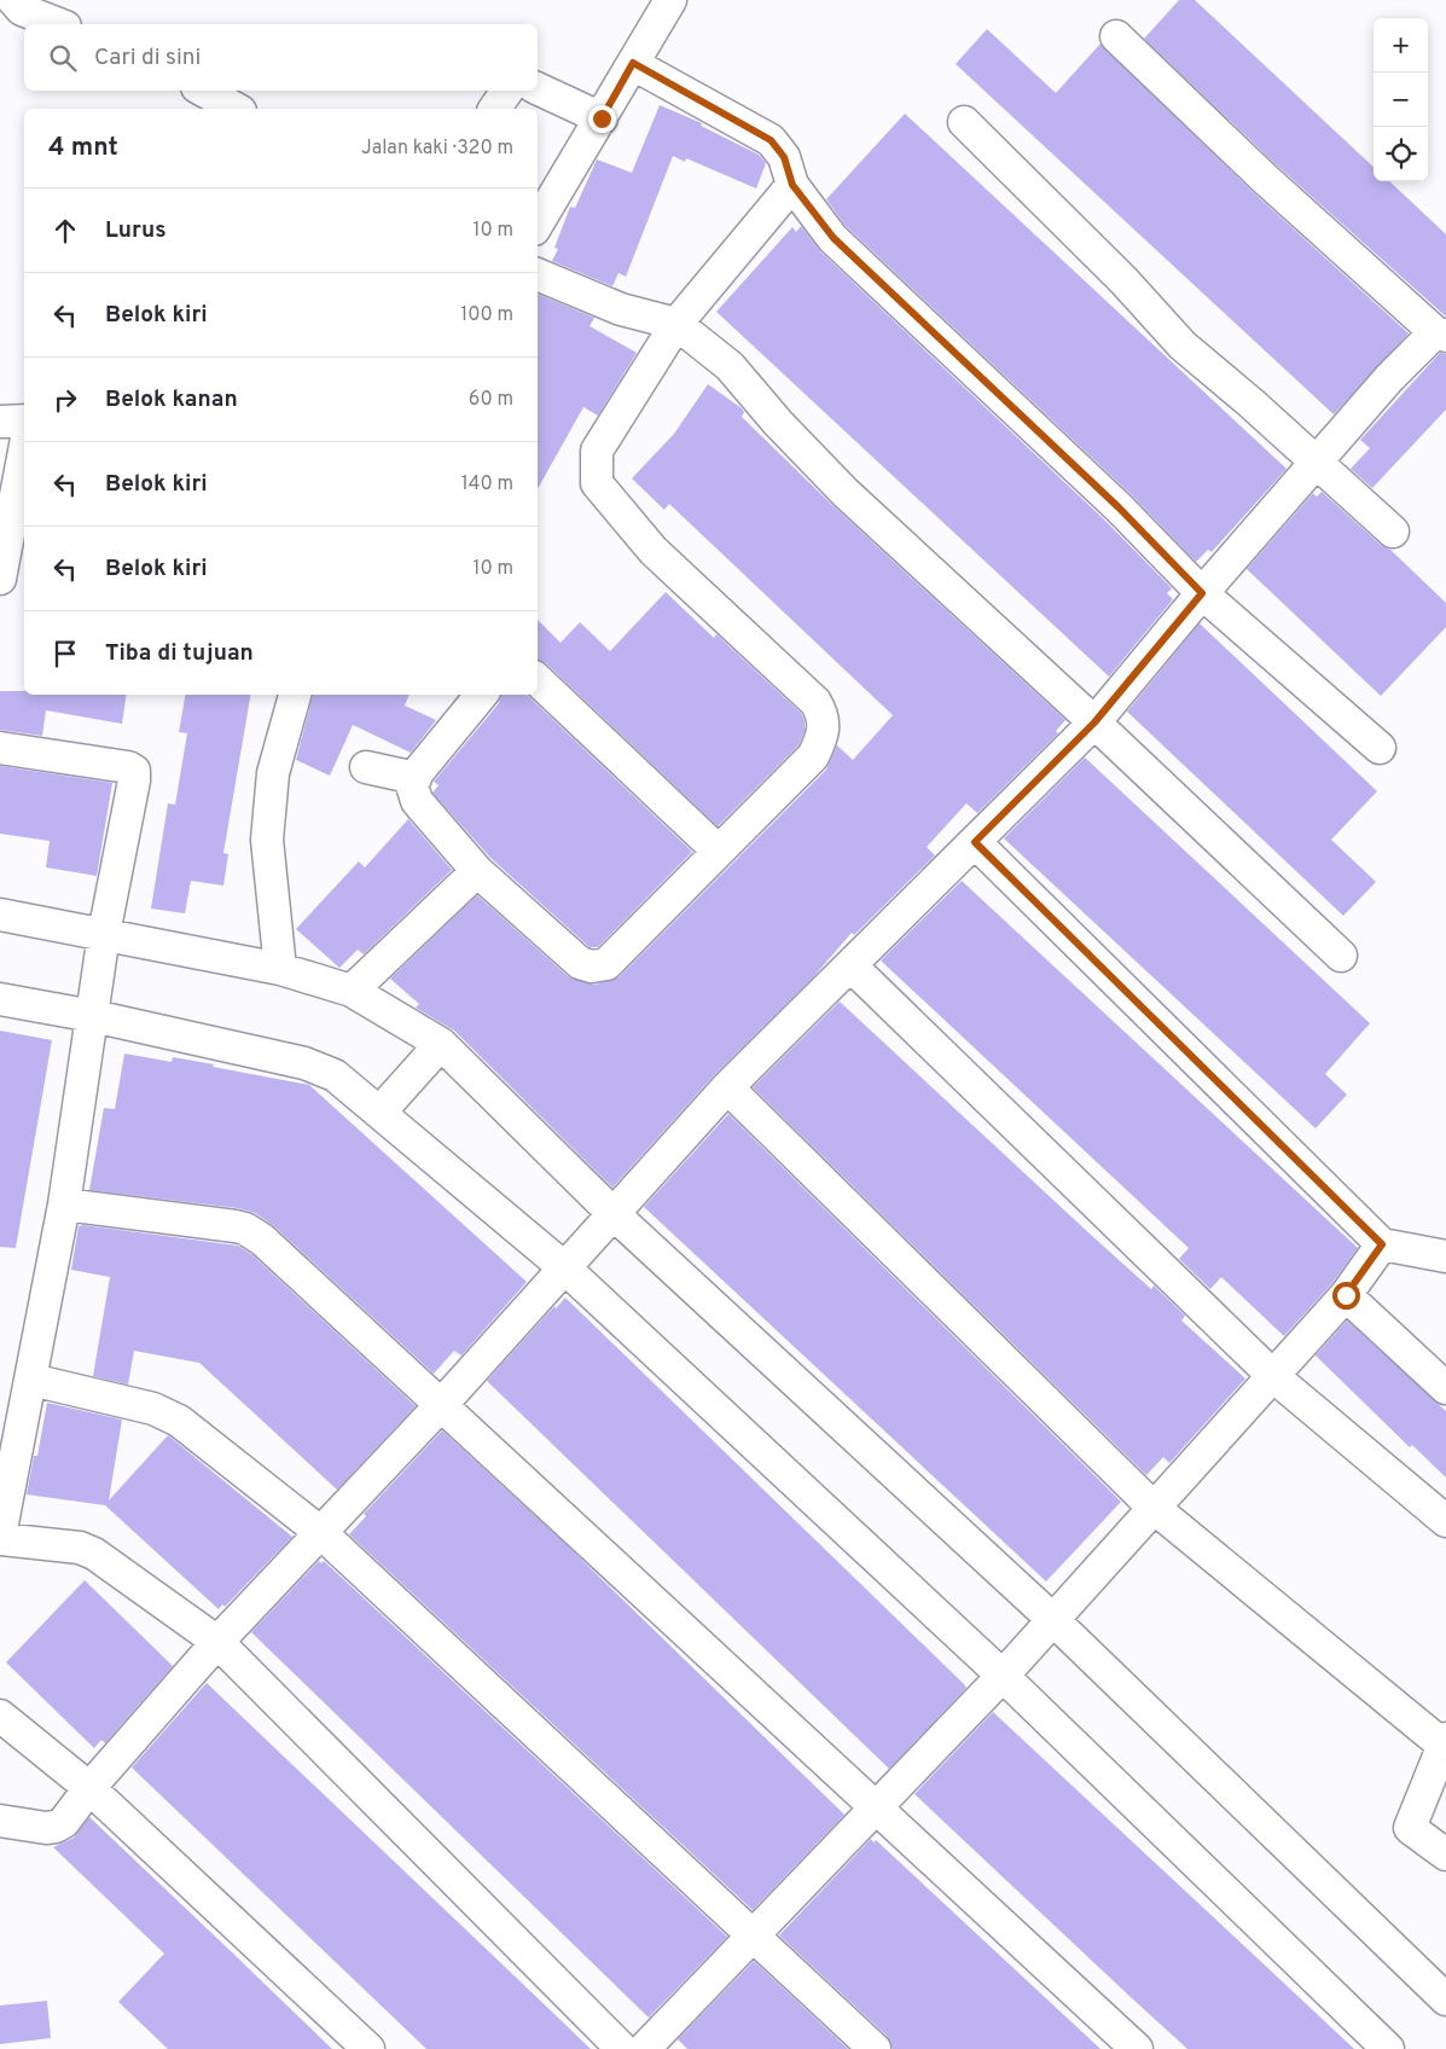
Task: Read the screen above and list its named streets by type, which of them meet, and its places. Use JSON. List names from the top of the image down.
{
  "page": {
    "map_buttons": ["+", "−"],
    "search": "Cari di sini",
    "heading": ["4 mnt", "Jalan kaki · 320 m"],
    "list": [
      ["Lurus", "10 m"],
      ["Belok kiri", "100 m"],
      ["Belok kanan", "60 m"],
      ["Belok kiri", "140 m"],
      ["Belok kiri", "10 m"],
      "Tiba di tujuan"
    ]
  }
}
